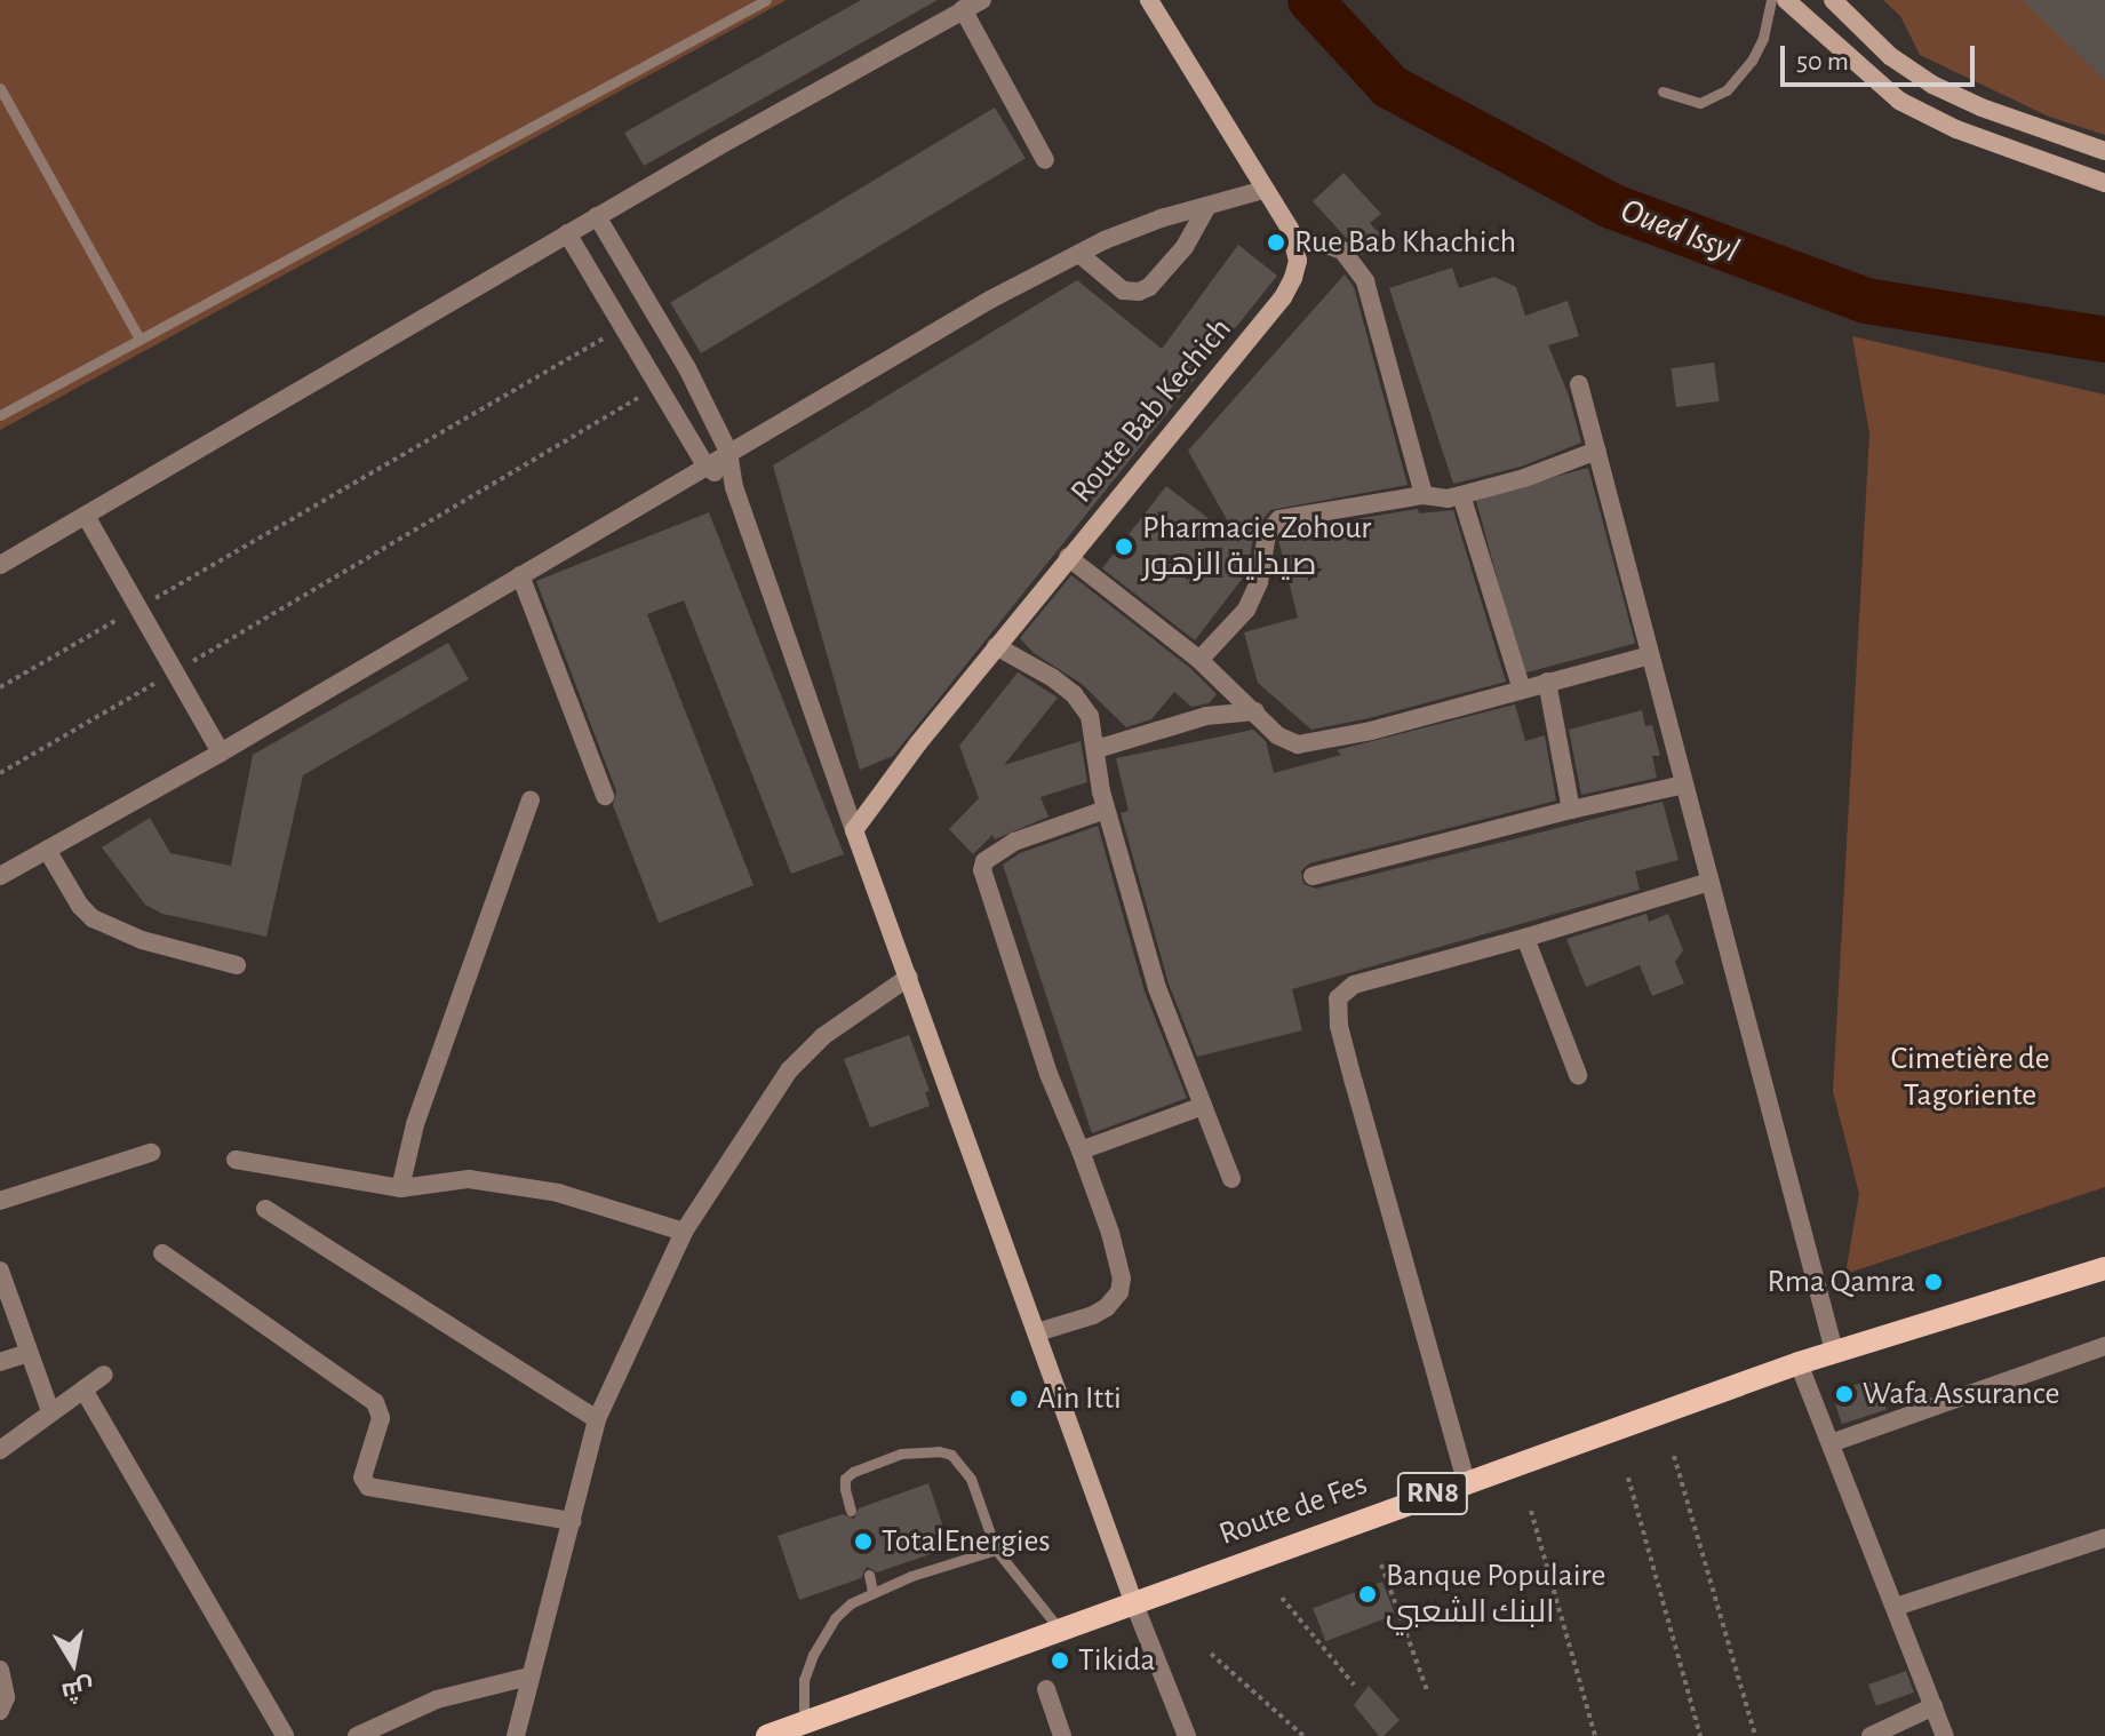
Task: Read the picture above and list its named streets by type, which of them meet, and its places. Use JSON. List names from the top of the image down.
{
  "streets": {
    "main road": ["RN8", "Route de Fes"],
    "street": ["Route Bab Kechich"]
  },
  "water": ["Oued Issyl"],
  "parks": ["Cimetière de Tagoriente"],
  "places": [
    "Rue Bab Khachich",
    "Pharmacie Zohour صيدلية الزهور",
    "Rma Qamra",
    "Wafa Assurance",
    "Ain Itti",
    "TotalEnergies",
    "Banque Populaire البنك الشعبي",
    "Tikida"
  ],
  "scale_bar": "50 m",
  "north": "bottom"
}
